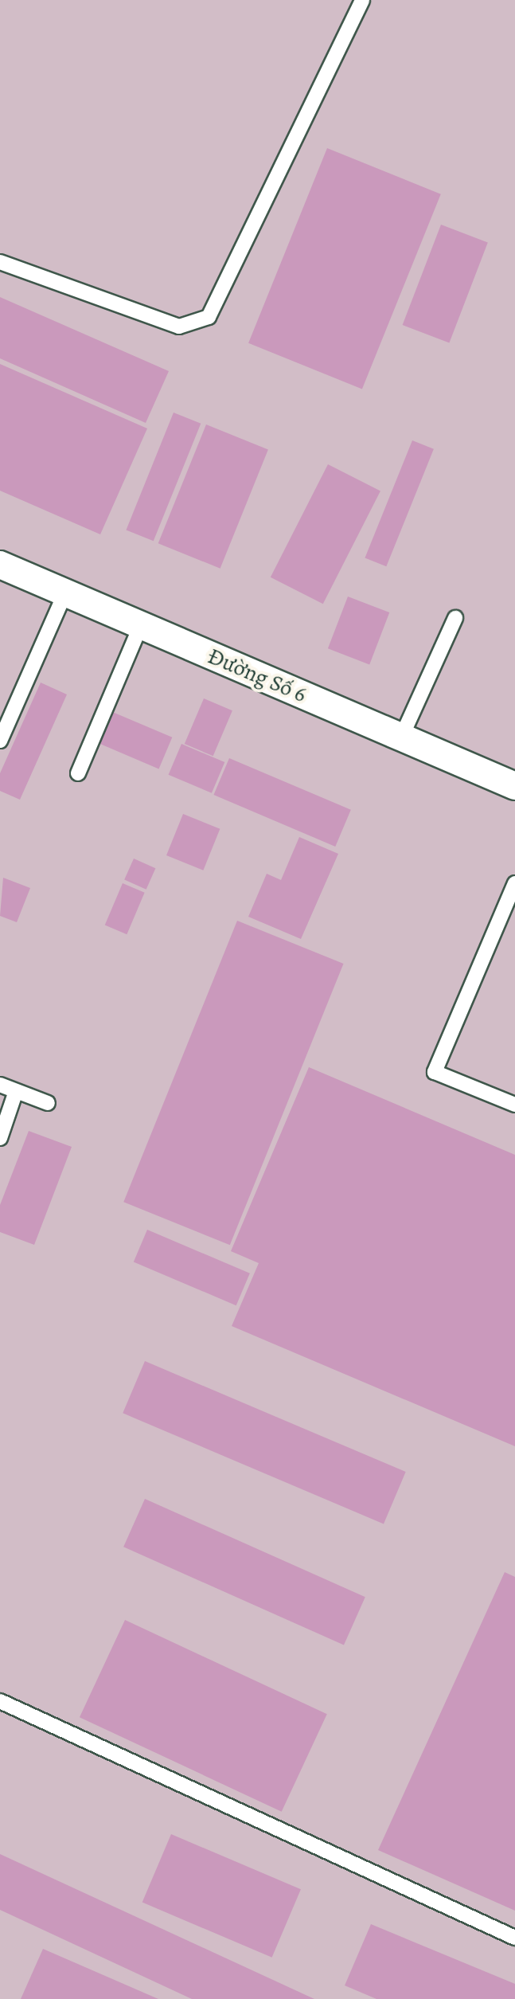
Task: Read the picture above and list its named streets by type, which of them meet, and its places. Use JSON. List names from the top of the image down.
{
  "streets": {
    "street": ["Đường Số 6"]
  }
}
